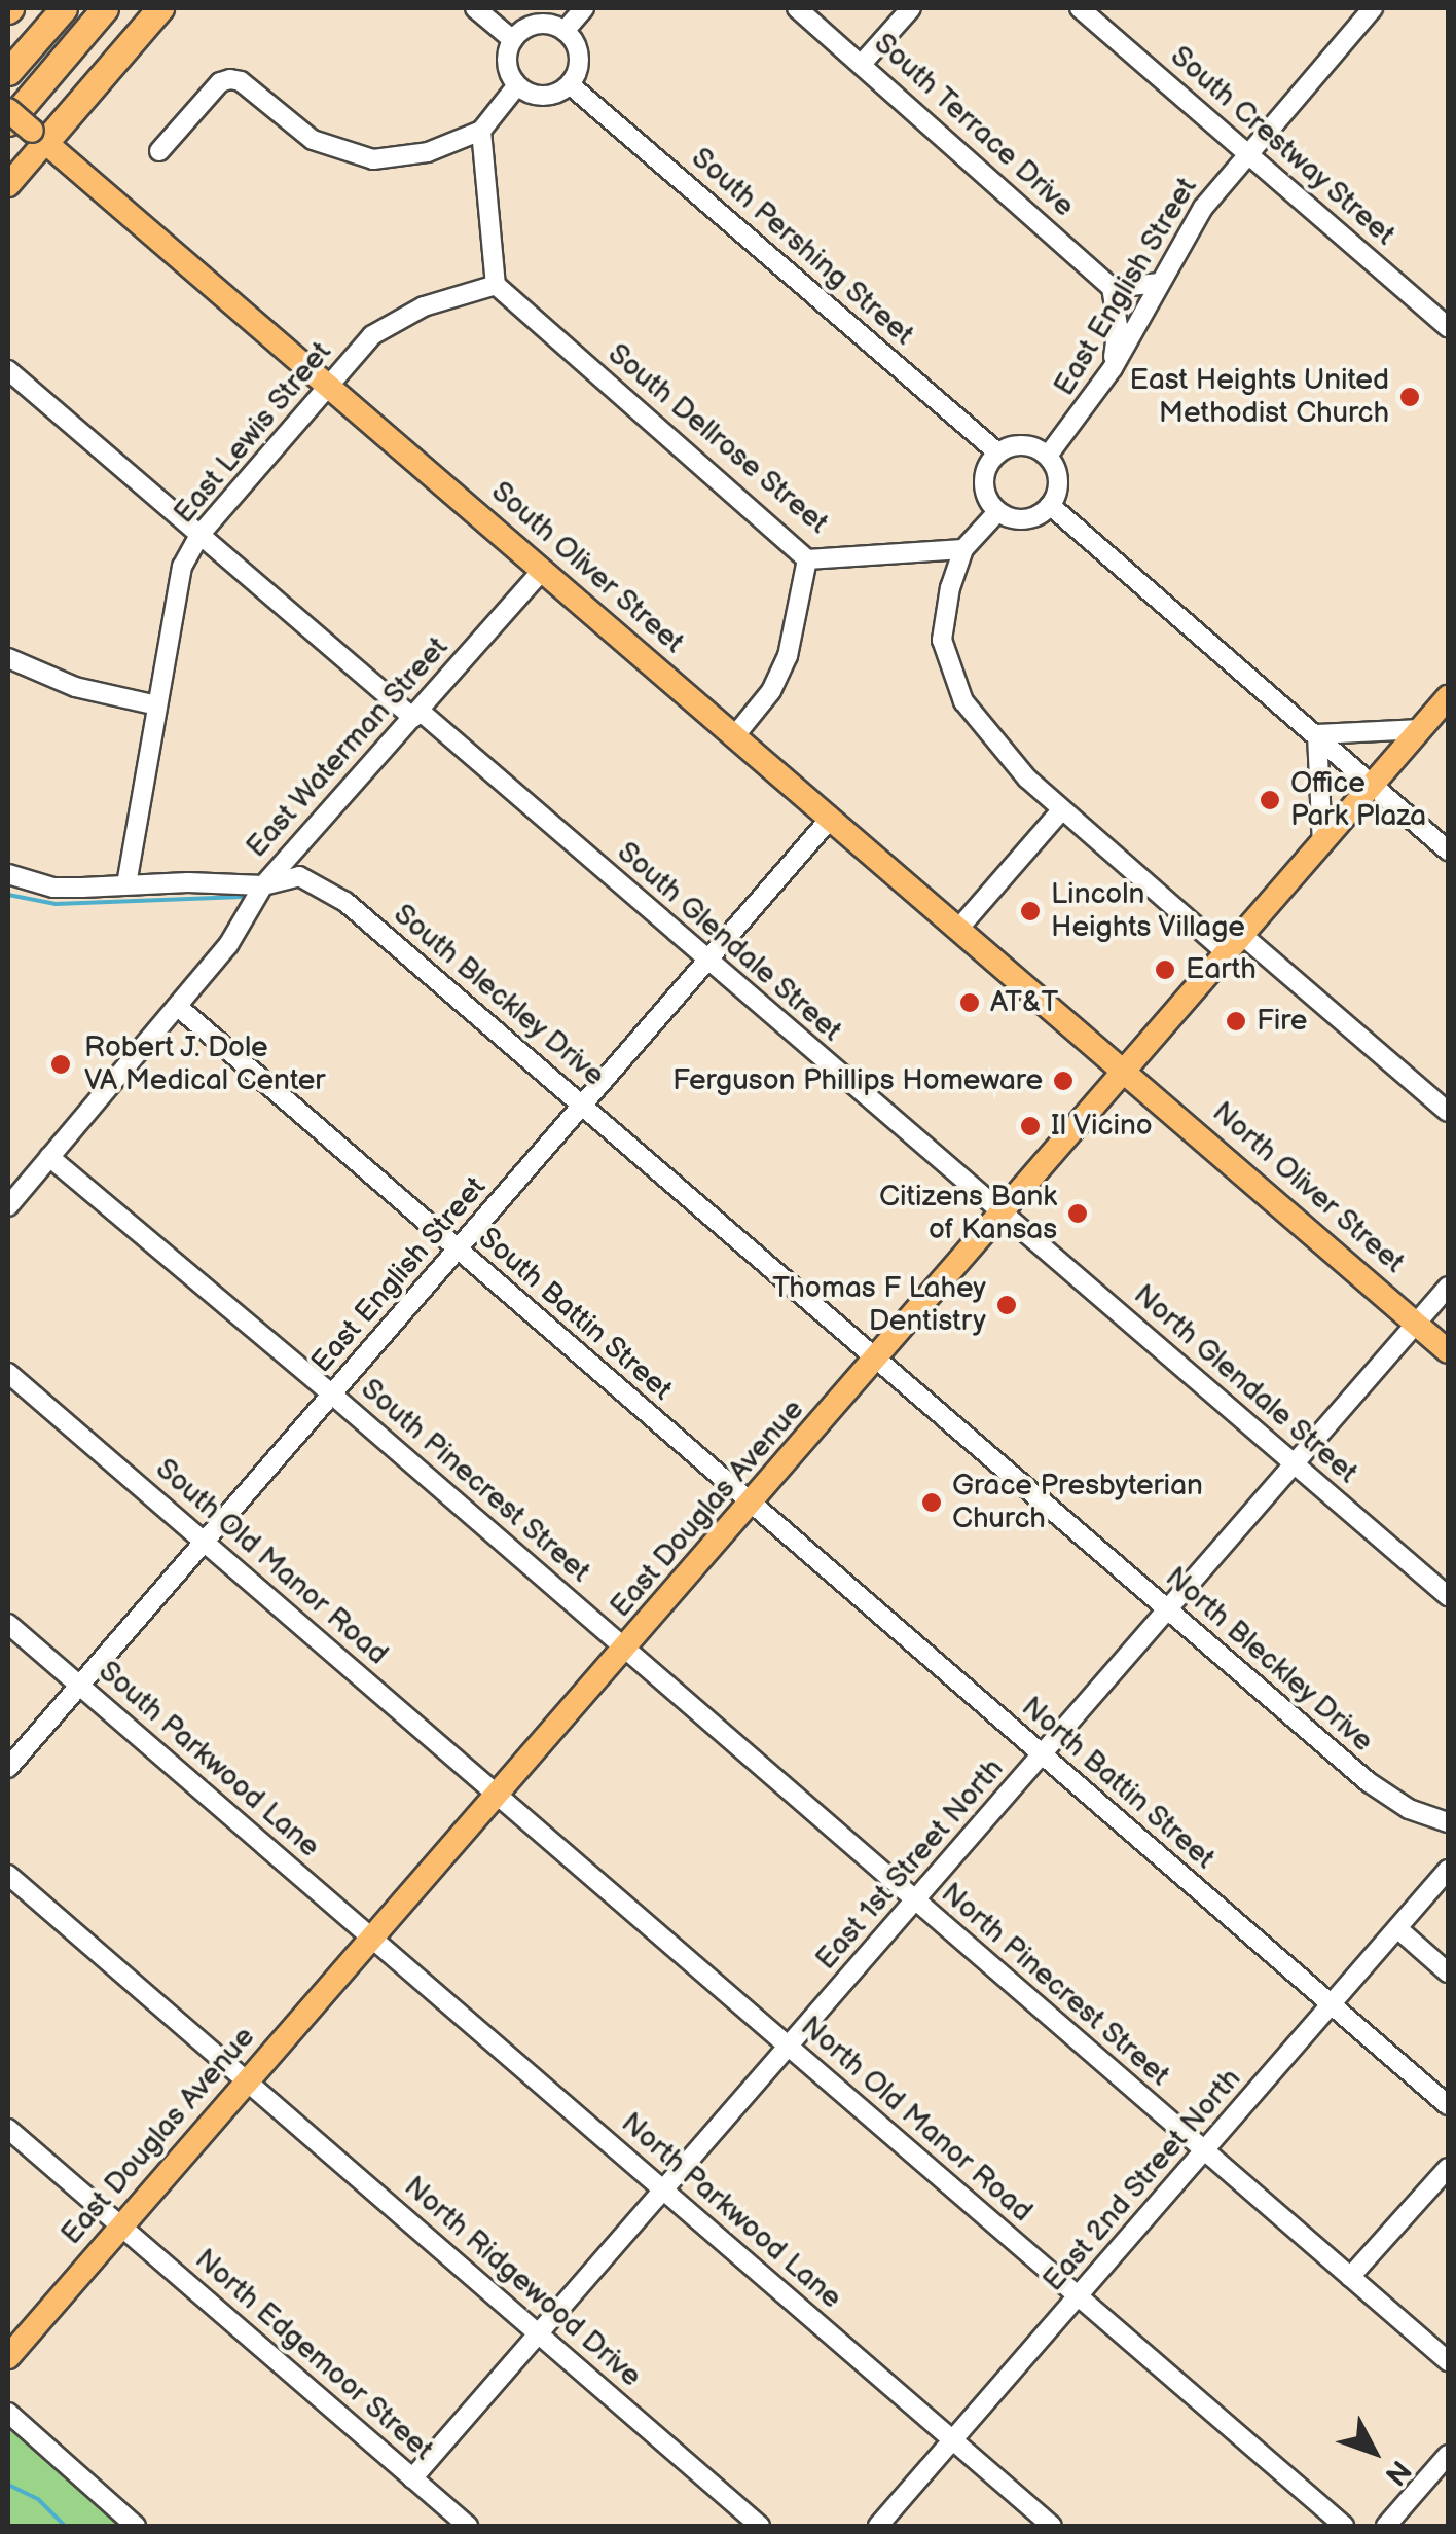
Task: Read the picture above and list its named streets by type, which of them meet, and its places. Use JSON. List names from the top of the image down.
{
  "streets": {
    "main road": ["South Oliver Street", "North Oliver Street", "East Douglas Avenue"],
    "street": [
      "South Terrace Drive",
      "South Crestway Street",
      "South Pershing Street",
      "East English Street",
      "East Lewis Street",
      "South Dellrose Street",
      "East Waterman Street",
      "South Glendale Street",
      "South Bleckley Drive",
      "South Battin Street",
      "North Glendale Street",
      "South Pinecrest Street",
      "South Old Manor Road",
      "North Bleckley Drive",
      "South Parkwood Lane",
      "North Battin Street",
      "East 1st Street North",
      "North Pinecrest Street",
      "North Old Manor Road",
      "East 2nd Street North",
      "North Parkwood Lane",
      "North Ridgewood Drive",
      "North Edgemoor Street"
    ]
  },
  "crossings": [
    ["South Crestway Street", "East English Street"],
    ["South Pershing Street", "East English Street"],
    ["East English Street", "South Oliver Street"],
    ["East English Street", "South Glendale Street"],
    ["East English Street", "South Bleckley Drive"],
    ["East English Street", "South Battin Street"],
    ["East English Street", "South Pinecrest Street"],
    ["East English Street", "South Old Manor Road"],
    ["East English Street", "South Parkwood Lane"],
    ["East Lewis Street", "South Dellrose Street"],
    ["East Lewis Street", "South Oliver Street"],
    ["East Lewis Street", "South Glendale Street"],
    ["East Lewis Street", "South Bleckley Drive"],
    ["South Oliver Street", "East Waterman Street"],
    ["South Oliver Street", "North Oliver Street"],
    ["South Oliver Street", "East Douglas Avenue"],
    ["East Waterman Street", "South Glendale Street"],
    ["East Waterman Street", "South Bleckley Drive"],
    ["East Waterman Street", "South Battin Street"],
    ["East Waterman Street", "South Pinecrest Street"],
    ["South Glendale Street", "North Glendale Street"],
    ["South Glendale Street", "East Douglas Avenue"],
    ["South Bleckley Drive", "East Douglas Avenue"],
    ["South Bleckley Drive", "North Bleckley Drive"],
    ["North Oliver Street", "East Douglas Avenue"],
    ["North Oliver Street", "East 1st Street North"],
    ["South Battin Street", "East Douglas Avenue"],
    ["South Battin Street", "North Battin Street"],
    ["North Glendale Street", "East Douglas Avenue"],
    ["North Glendale Street", "East 1st Street North"],
    ["South Pinecrest Street", "East Douglas Avenue"],
    ["South Pinecrest Street", "North Pinecrest Street"],
    ["East Douglas Avenue", "South Old Manor Road"],
    ["East Douglas Avenue", "North Bleckley Drive"],
    ["East Douglas Avenue", "South Parkwood Lane"],
    ["East Douglas Avenue", "North Battin Street"],
    ["East Douglas Avenue", "North Pinecrest Street"],
    ["East Douglas Avenue", "North Old Manor Road"],
    ["East Douglas Avenue", "North Parkwood Lane"],
    ["East Douglas Avenue", "North Ridgewood Drive"],
    ["East Douglas Avenue", "North Edgemoor Street"],
    ["South Old Manor Road", "North Old Manor Road"],
    ["North Bleckley Drive", "East 1st Street North"],
    ["South Parkwood Lane", "North Parkwood Lane"],
    ["North Battin Street", "East 1st Street North"],
    ["North Battin Street", "East 2nd Street North"],
    ["East 1st Street North", "North Pinecrest Street"],
    ["East 1st Street North", "North Old Manor Road"],
    ["East 1st Street North", "North Parkwood Lane"],
    ["East 1st Street North", "North Ridgewood Drive"],
    ["East 1st Street North", "North Edgemoor Street"],
    ["North Pinecrest Street", "East 2nd Street North"],
    ["North Old Manor Road", "East 2nd Street North"],
    ["East 2nd Street North", "North Parkwood Lane"]
  ],
  "places": [
    "East Heights United Methodist Church",
    "Office Park Plaza",
    "Lincoln Heights Village",
    "Earth",
    "AT&T",
    "Fire",
    "Robert J. Dole VA Medical Center",
    "Ferguson Phillips Homeware",
    "Il Vicino",
    "Citizens Bank of Kansas",
    "Thomas F Lahey Dentistry",
    "Grace Presbyterian Church"
  ],
  "north": "bottom right"
}
